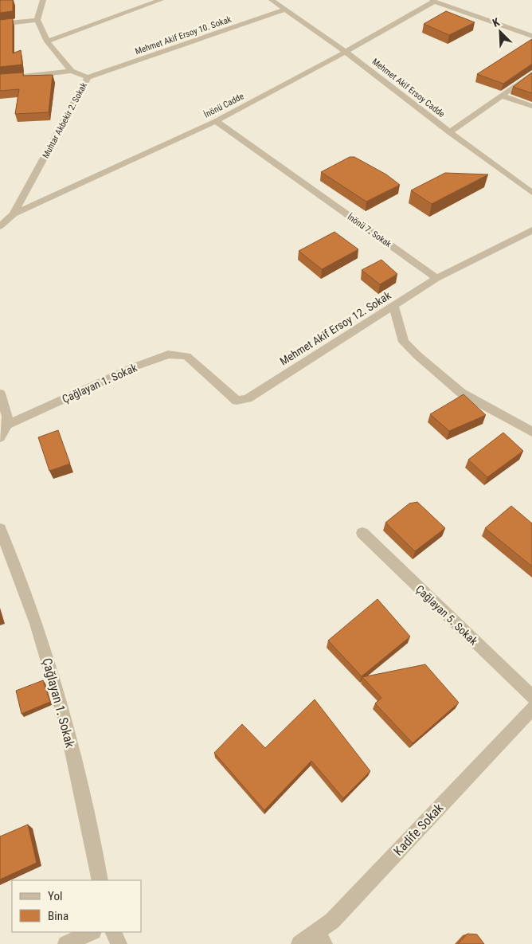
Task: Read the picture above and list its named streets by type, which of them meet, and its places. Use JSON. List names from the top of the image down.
{
  "streets": {
    "street": [
      "Mehmet Akif Ersoy 10. Sokak",
      "Mehmet Akif Ersoy Cadde",
      "İnönü Cadde",
      "Muhtar Akbekir 2. Sokak",
      "İnönü 7. Sokak",
      "Mehmet Akif Ersoy 12. Sokak",
      "Çağlayan 1. Sokak",
      "Çağlayan 5. Sokak",
      "Kadife Sokak"
    ]
  },
  "crossings": [
    ["Mehmet Akif Ersoy 10. Sokak", "Mehmet Akif Ersoy Cadde"],
    ["Mehmet Akif Ersoy 10. Sokak", "Muhtar Akbekir 2. Sokak"],
    ["Mehmet Akif Ersoy Cadde", "İnönü Cadde"],
    ["İnönü Cadde", "Muhtar Akbekir 2. Sokak"],
    ["İnönü Cadde", "İnönü 7. Sokak"],
    ["İnönü 7. Sokak", "Mehmet Akif Ersoy 12. Sokak"],
    ["Mehmet Akif Ersoy 12. Sokak", "Çağlayan 1. Sokak"]
  ],
  "legend": ["Yol", "Bina"],
  "north": "top left"
}
